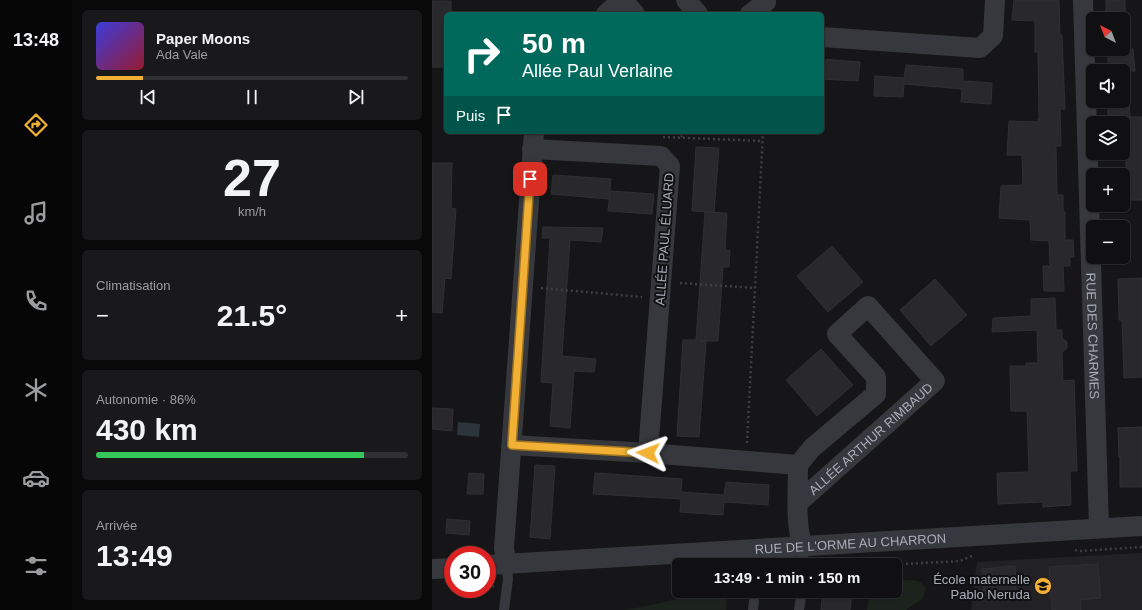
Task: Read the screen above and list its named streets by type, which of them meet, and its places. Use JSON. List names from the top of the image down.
{
  "streets": {
    "street": [
      "ALLÉE PAUL ÉLUARD",
      "RUE DES CHARMES",
      "ALLÉE ARTHUR RIMBAUD",
      "RUE DE L'ORME AU CHARRON"
    ]
  },
  "crossings": [
    ["RUE DES CHARMES", "RUE DE L'ORME AU CHARRON"],
    ["ALLÉE ARTHUR RIMBAUD", "RUE DE L'ORME AU CHARRON"]
  ],
  "places": {
    "school or university": ["École maternelle Pablo Neruda"]
  },
  "north": "top left",
  "page": {
    "tabs": "13:48",
    "map_buttons": ["+", "−"],
    "turn": ["50 m", "Allée Paul Verlaine"],
    "song": ["Paper Moons", "Ada Vale"],
    "then": "Puis",
    "tile": [
      ["27", "km/h"],
      "Climatisation",
      ["Autonomie · 86%", "430 km"],
      ["Arrivée", "13:49"]
    ],
    "heat": ["−", "21.5°", "+"],
    "limit": "30",
    "trip": "13:49 · 1 min · 150 m"
  }
}
